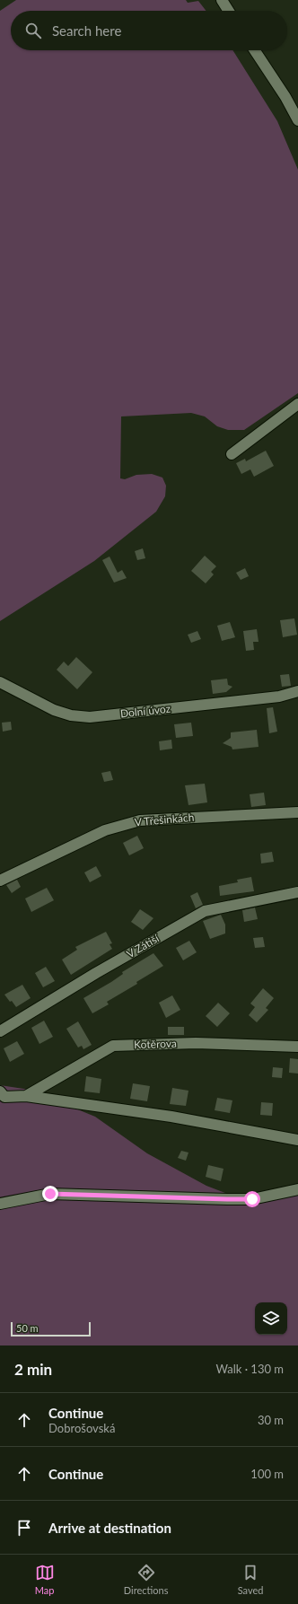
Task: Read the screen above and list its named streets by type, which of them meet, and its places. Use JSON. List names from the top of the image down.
{
  "streets": {
    "street": [
      "Dolní úvoz",
      "V Třešinkách",
      "V Zátiší",
      "Kotěrova"
    ]
  },
  "scale_bar": "50 m",
  "page": {
    "search": "Search here",
    "scale": "50 m",
    "heading": ["2 min", "Walk · 130 m"],
    "list": [
      ["Continue", "Dobrošovská", "30 m"],
      ["Continue", "100 m"],
      "Arrive at destination"
    ],
    "nav": ["Map", "Directions", "Saved"]
  }
}
